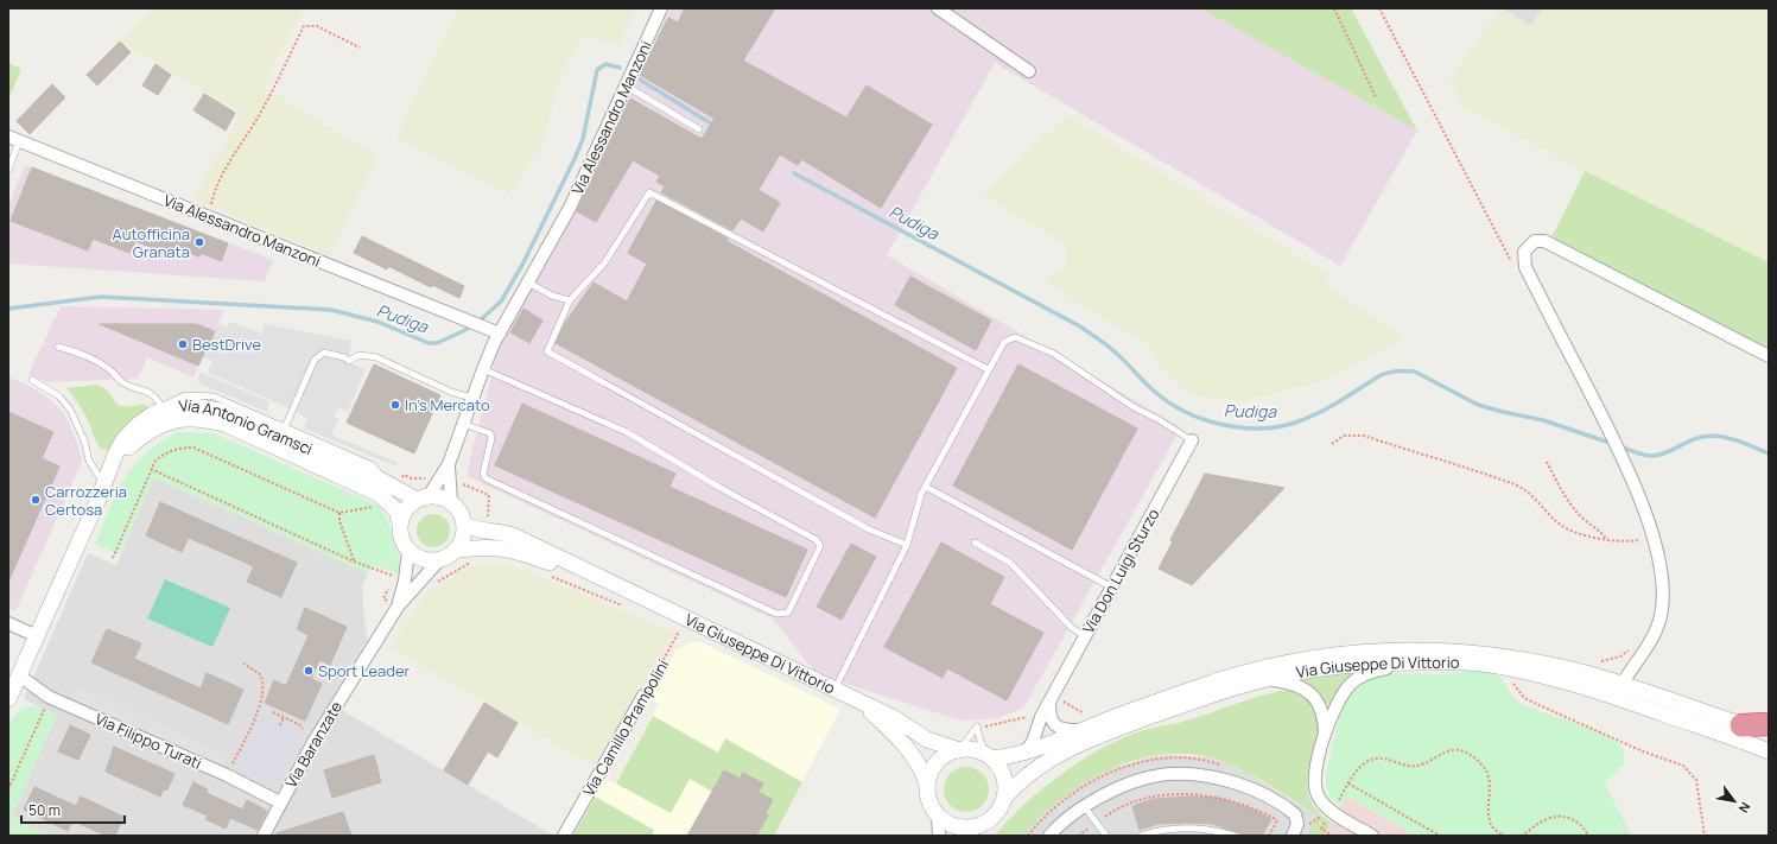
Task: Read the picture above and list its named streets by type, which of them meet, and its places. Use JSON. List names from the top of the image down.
{
  "streets": {
    "street": [
      "Via Alessandro Manzoni",
      "Via Antonio Gramsci",
      "Via Don Luigi Sturzo",
      "Via Giuseppe Di Vittorio",
      "Via Camillo Prampolini",
      "Via Filippo Turati",
      "Via Baranzate"
    ]
  },
  "crossings": [
    ["Via Antonio Gramsci", "Via Giuseppe Di Vittorio"],
    ["Via Antonio Gramsci", "Via Filippo Turati"],
    ["Via Antonio Gramsci", "Via Baranzate"],
    ["Via Don Luigi Sturzo", "Via Giuseppe Di Vittorio"],
    ["Via Giuseppe Di Vittorio", "Via Camillo Prampolini"],
    ["Via Giuseppe Di Vittorio", "Via Baranzate"],
    ["Via Filippo Turati", "Via Baranzate"]
  ],
  "water": ["Pudiga"],
  "places": [
    "Autofficina Granata",
    "BestDrive",
    "In's Mercato",
    "Carrozzeria Certosa",
    "Sport Leader"
  ],
  "scale_bar": "50 m",
  "north": "bottom right"
}
